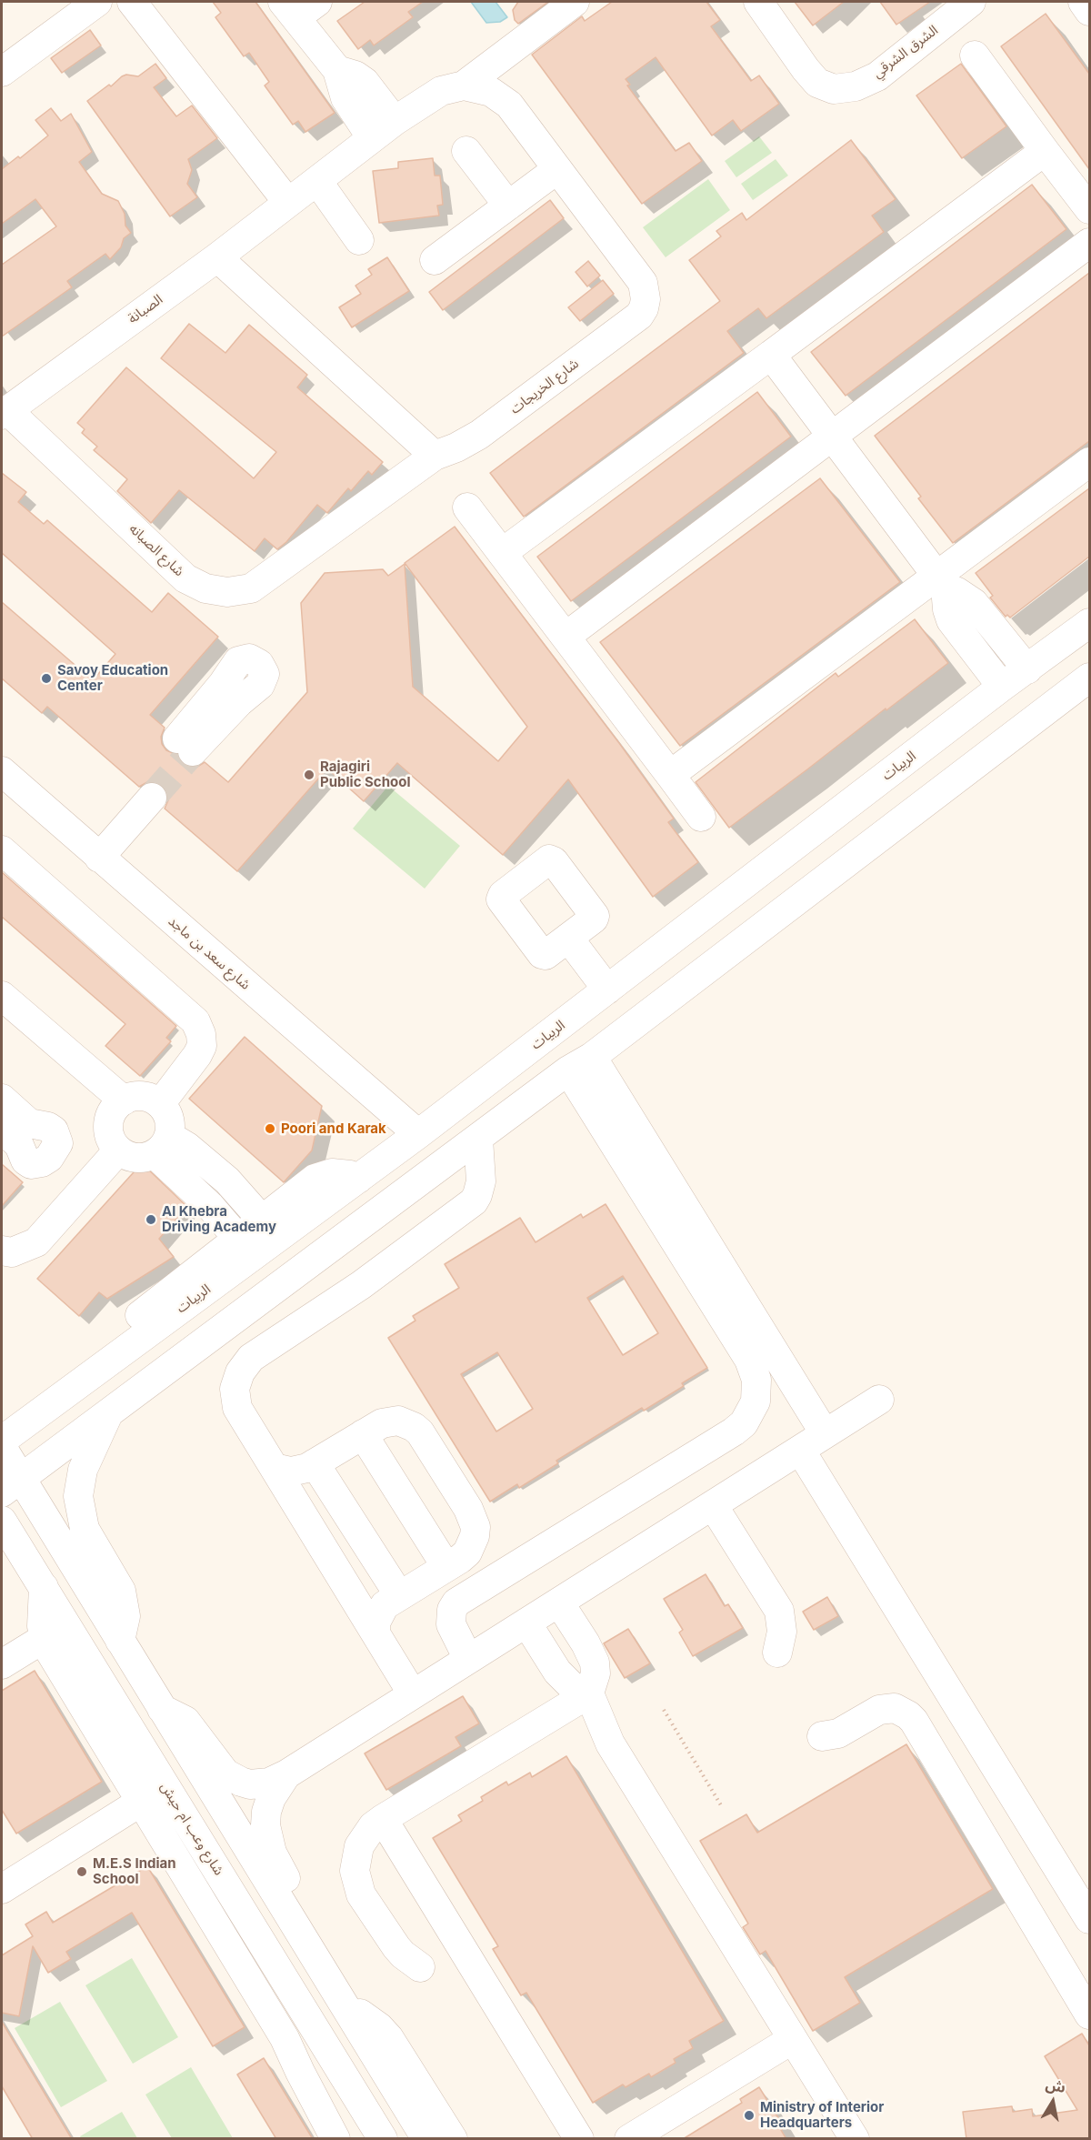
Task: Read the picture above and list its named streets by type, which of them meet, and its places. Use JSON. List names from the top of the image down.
{
  "streets": {
    "street": [
      "الشرق الشرقي",
      "الصبانة",
      "شارع الخريجات",
      "شارع الصبانه",
      "الربيات",
      "شارع سعد بن ماجد",
      "شارع وعب ام حيش"
    ]
  },
  "crossings": [
    ["الصبانة", "شارع الخريجات"],
    ["الصبانة", "شارع الصبانه"],
    ["شارع الخريجات", "شارع الصبانه"],
    ["الربيات", "شارع سعد بن ماجد"]
  ],
  "places": [
    "Savoy Education Center",
    "Rajagiri Public School",
    "Poori and Karak",
    "Al Khebra Driving Academy",
    "M.E.S Indian School",
    "Ministry of Interior Headquarters"
  ],
  "north": "top"
}
